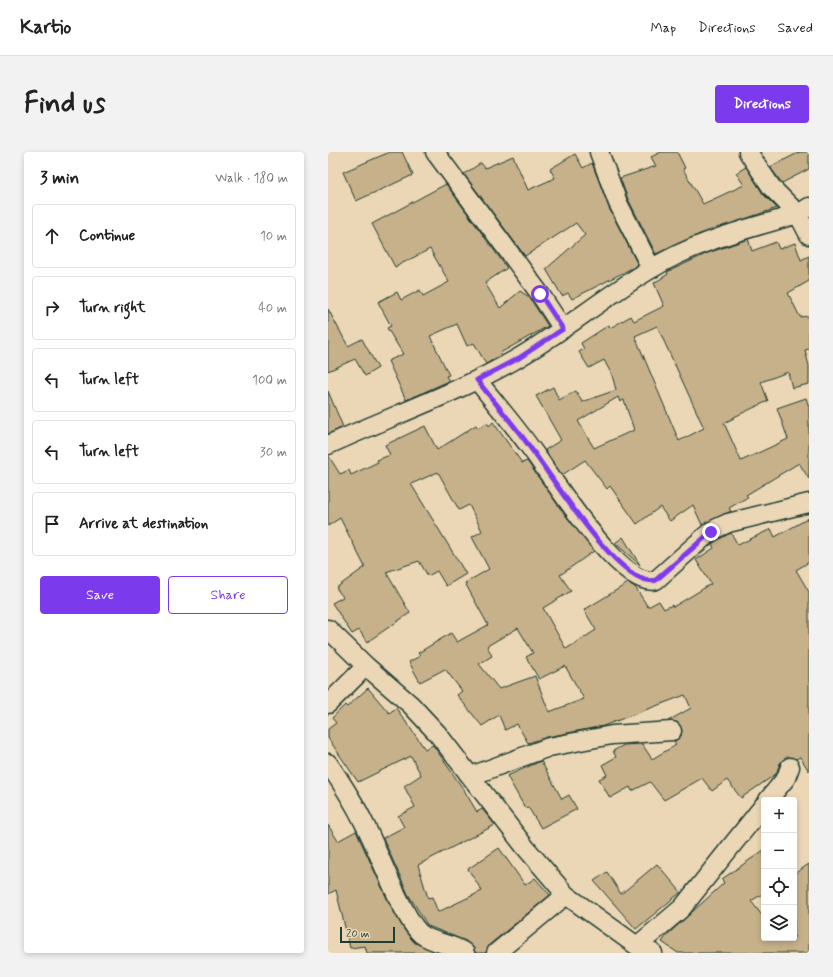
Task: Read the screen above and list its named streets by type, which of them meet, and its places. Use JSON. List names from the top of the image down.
{
  "scale_bar": "20 m",
  "page": {
    "header": "Kartio",
    "nav": ["Map", "Directions", "Saved"],
    "buttons": [
      "Directions",
      ["Save", "Share"]
    ],
    "title": "Find us",
    "heading": ["3 min", "Walk · 180 m"],
    "list": [
      ["Continue", "10 m"],
      ["Turn right", "40 m"],
      ["Turn left", "100 m"],
      ["Turn left", "30 m"],
      "Arrive at destination"
    ],
    "map_buttons": ["+", "−"],
    "scale": "20 m"
  }
}
